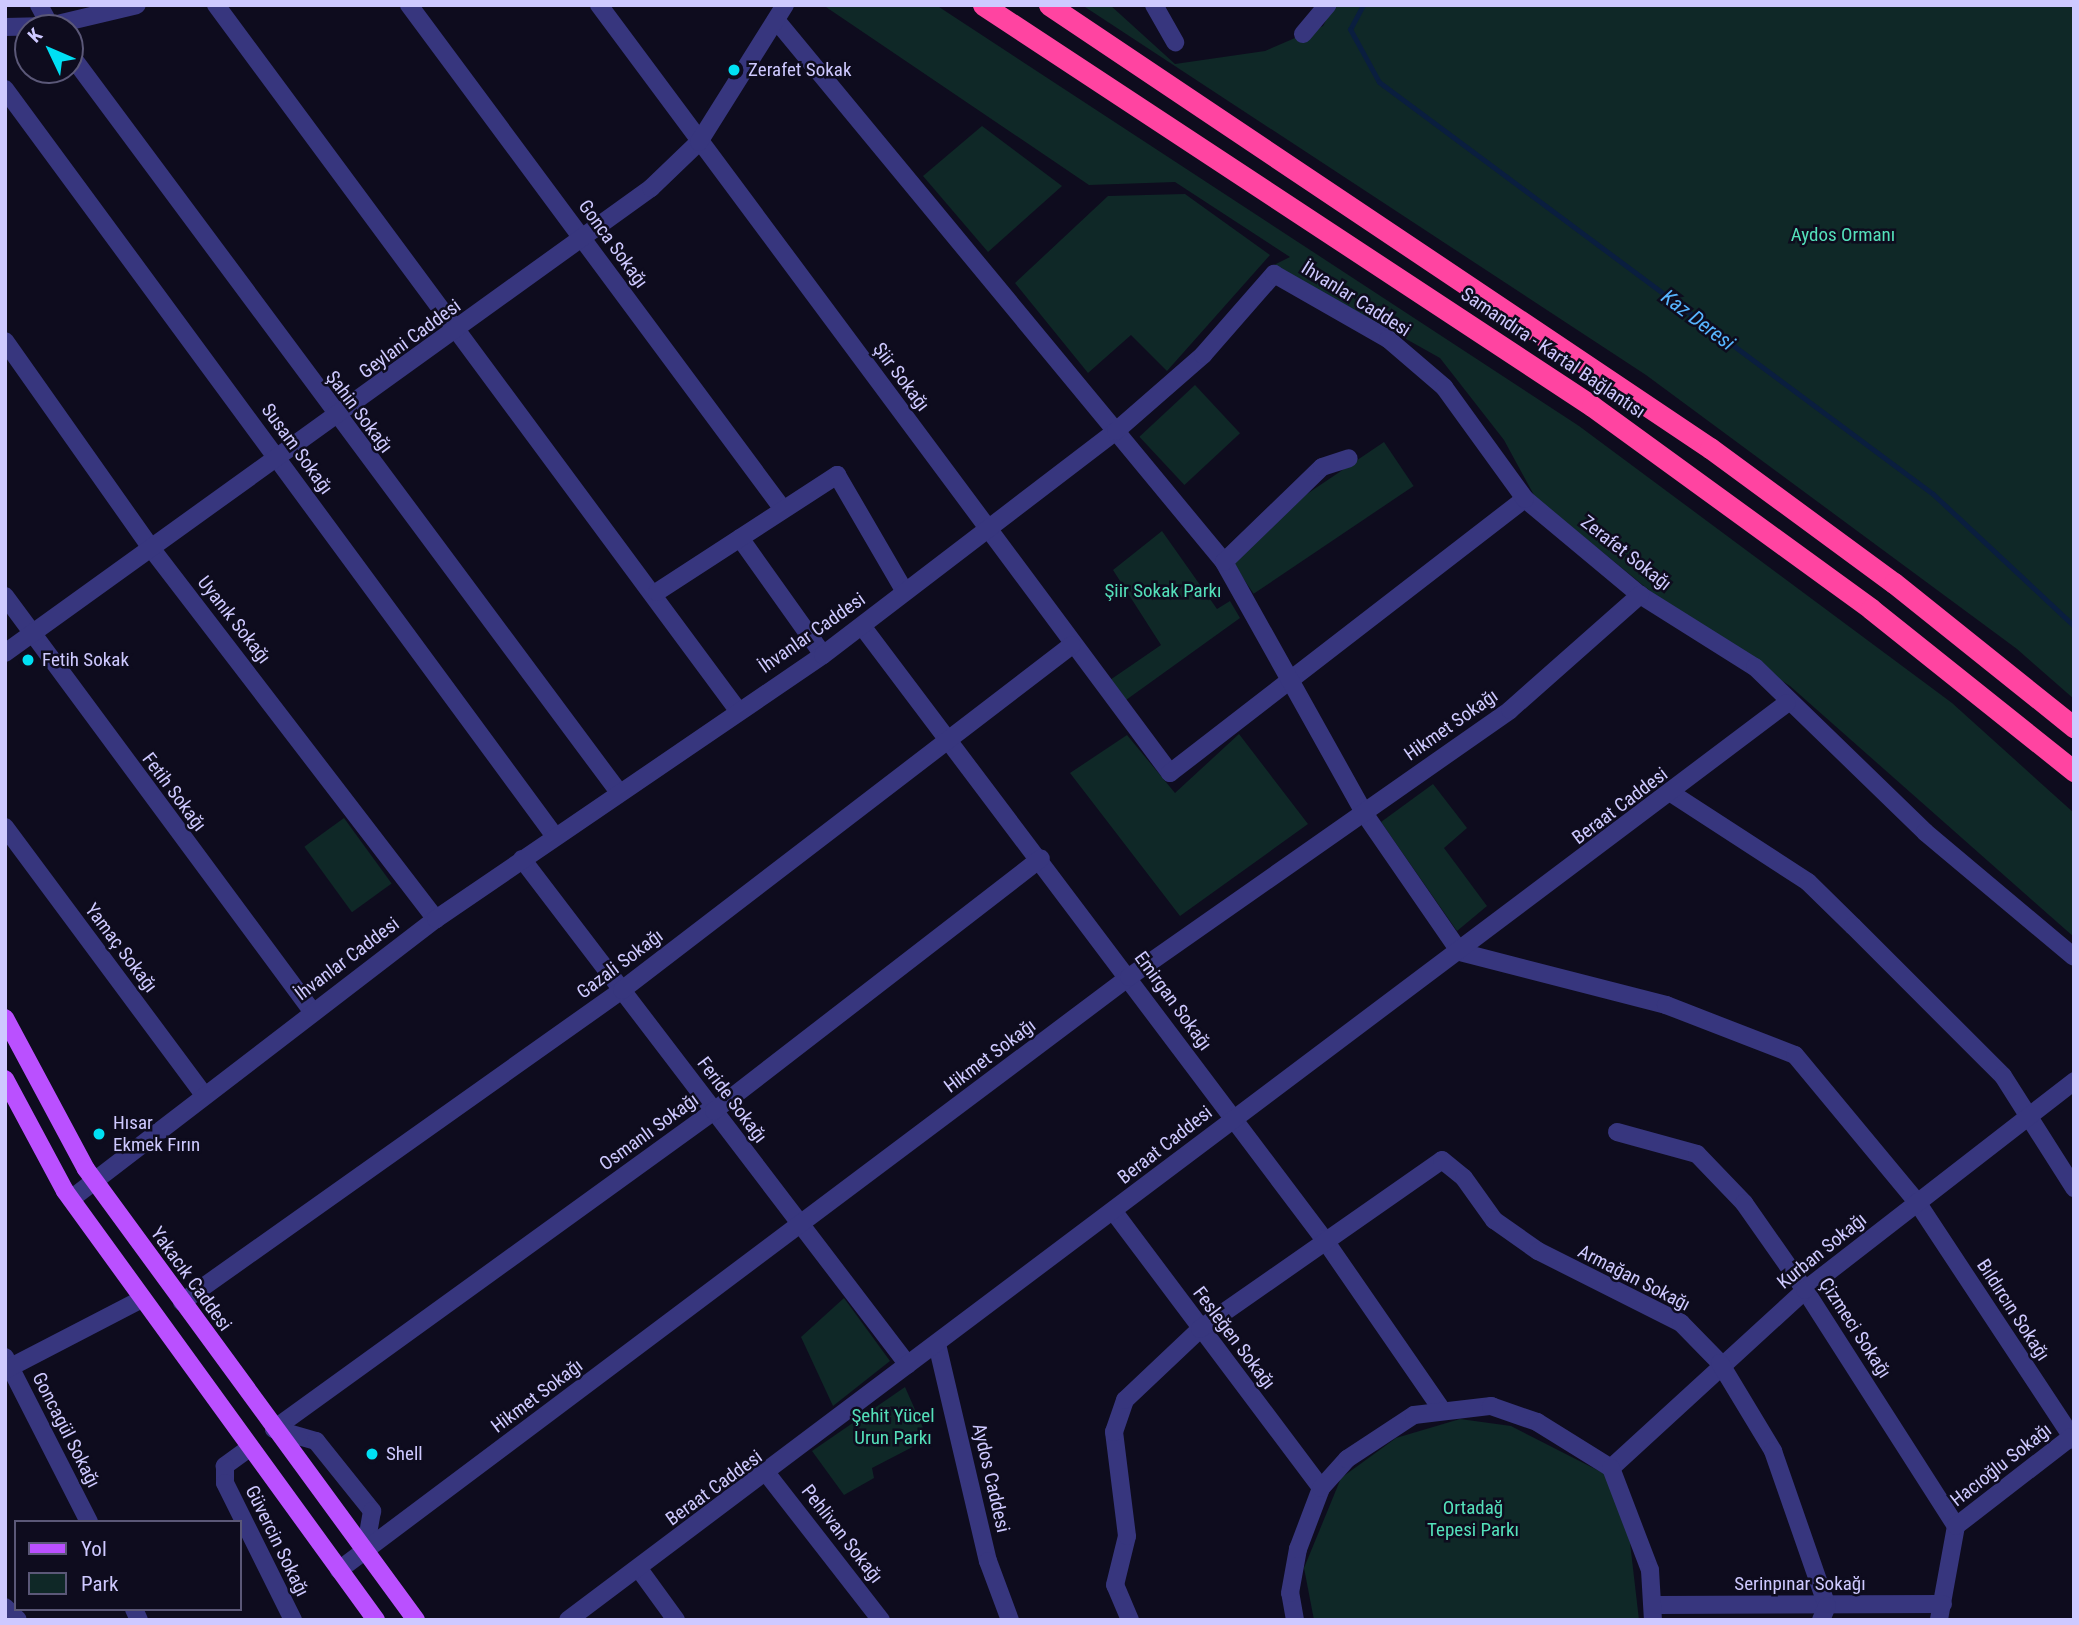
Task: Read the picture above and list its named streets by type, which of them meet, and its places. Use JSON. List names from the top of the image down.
{
  "streets": {
    "highway": ["Samandıra - Kartal Bağlantısı"],
    "main road": ["Yakacık Caddesi"],
    "street": [
      "Gonca Sokağı",
      "İhvanlar Caddesi",
      "Geylani Caddesi",
      "Şiir Sokağı",
      "Şahin Sokağı",
      "Susam Sokağı",
      "Zerafet Sokağı",
      "Uyanık Sokağı",
      "Hikmet Sokağı",
      "Fetih Sokağı",
      "Beraat Caddesi",
      "Yamaç Sokağı",
      "Gazali Sokağı",
      "Emirgan Sokağı",
      "Feride Sokağı",
      "Osmanlı Sokağı",
      "Kurban Sokağı",
      "Armağan Sokağı",
      "Bıldırcın Sokağı",
      "Çizmeci Sokağı",
      "Fesleğen Sokağı",
      "Goncagül Sokağı",
      "Hacıoğlu Sokağı",
      "Aydos Caddesi",
      "Pehlivan Sokağı",
      "Güvercin Sokağı",
      "Serinpınar Sokağı"
    ]
  },
  "crossings": [
    ["Gonca Sokağı", "Geylani Caddesi"],
    ["İhvanlar Caddesi", "Şiir Sokağı"],
    ["İhvanlar Caddesi", "Şahin Sokağı"],
    ["İhvanlar Caddesi", "Susam Sokağı"],
    ["İhvanlar Caddesi", "Zerafet Sokağı"],
    ["İhvanlar Caddesi", "Uyanık Sokağı"],
    ["İhvanlar Caddesi", "Fetih Sokağı"],
    ["İhvanlar Caddesi", "Yamaç Sokağı"],
    ["İhvanlar Caddesi", "Emirgan Sokağı"],
    ["İhvanlar Caddesi", "Feride Sokağı"],
    ["İhvanlar Caddesi", "Yakacık Caddesi"],
    ["Geylani Caddesi", "Şiir Sokağı"],
    ["Geylani Caddesi", "Şahin Sokağı"],
    ["Geylani Caddesi", "Susam Sokağı"],
    ["Geylani Caddesi", "Uyanık Sokağı"],
    ["Geylani Caddesi", "Fetih Sokağı"],
    ["Şiir Sokağı", "Gazali Sokağı"],
    ["Zerafet Sokağı", "Hikmet Sokağı"],
    ["Zerafet Sokağı", "Beraat Caddesi"],
    ["Hikmet Sokağı", "Emirgan Sokağı"],
    ["Hikmet Sokağı", "Feride Sokağı"],
    ["Hikmet Sokağı", "Yakacık Caddesi"],
    ["Beraat Caddesi", "Emirgan Sokağı"],
    ["Beraat Caddesi", "Feride Sokağı"],
    ["Beraat Caddesi", "Bıldırcın Sokağı"],
    ["Beraat Caddesi", "Fesleğen Sokağı"],
    ["Beraat Caddesi", "Aydos Caddesi"],
    ["Beraat Caddesi", "Pehlivan Sokağı"],
    ["Gazali Sokağı", "Emirgan Sokağı"],
    ["Gazali Sokağı", "Feride Sokağı"],
    ["Gazali Sokağı", "Yakacık Caddesi"],
    ["Emirgan Sokağı", "Osmanlı Sokağı"],
    ["Emirgan Sokağı", "Armağan Sokağı"],
    ["Feride Sokağı", "Osmanlı Sokağı"],
    ["Osmanlı Sokağı", "Yakacık Caddesi"],
    ["Kurban Sokağı", "Armağan Sokağı"],
    ["Kurban Sokağı", "Bıldırcın Sokağı"],
    ["Kurban Sokağı", "Çizmeci Sokağı"],
    ["Armağan Sokağı", "Serinpınar Sokağı"],
    ["Bıldırcın Sokağı", "Hacıoğlu Sokağı"],
    ["Çizmeci Sokağı", "Hacıoğlu Sokağı"]
  ],
  "water": ["Kaz Deresi"],
  "parks": [
    "Aydos Ormanı",
    "Şiir Sokak Parkı",
    "Şehit Yücel Urun Parkı",
    "Ortadağ Tepesi Parkı"
  ],
  "places": [
    "Zerafet Sokak",
    "Fetih Sokak",
    "Hısar Ekmek Fırın",
    "Shell"
  ],
  "legend": ["Yol", "Park"],
  "north": "top left"
}
